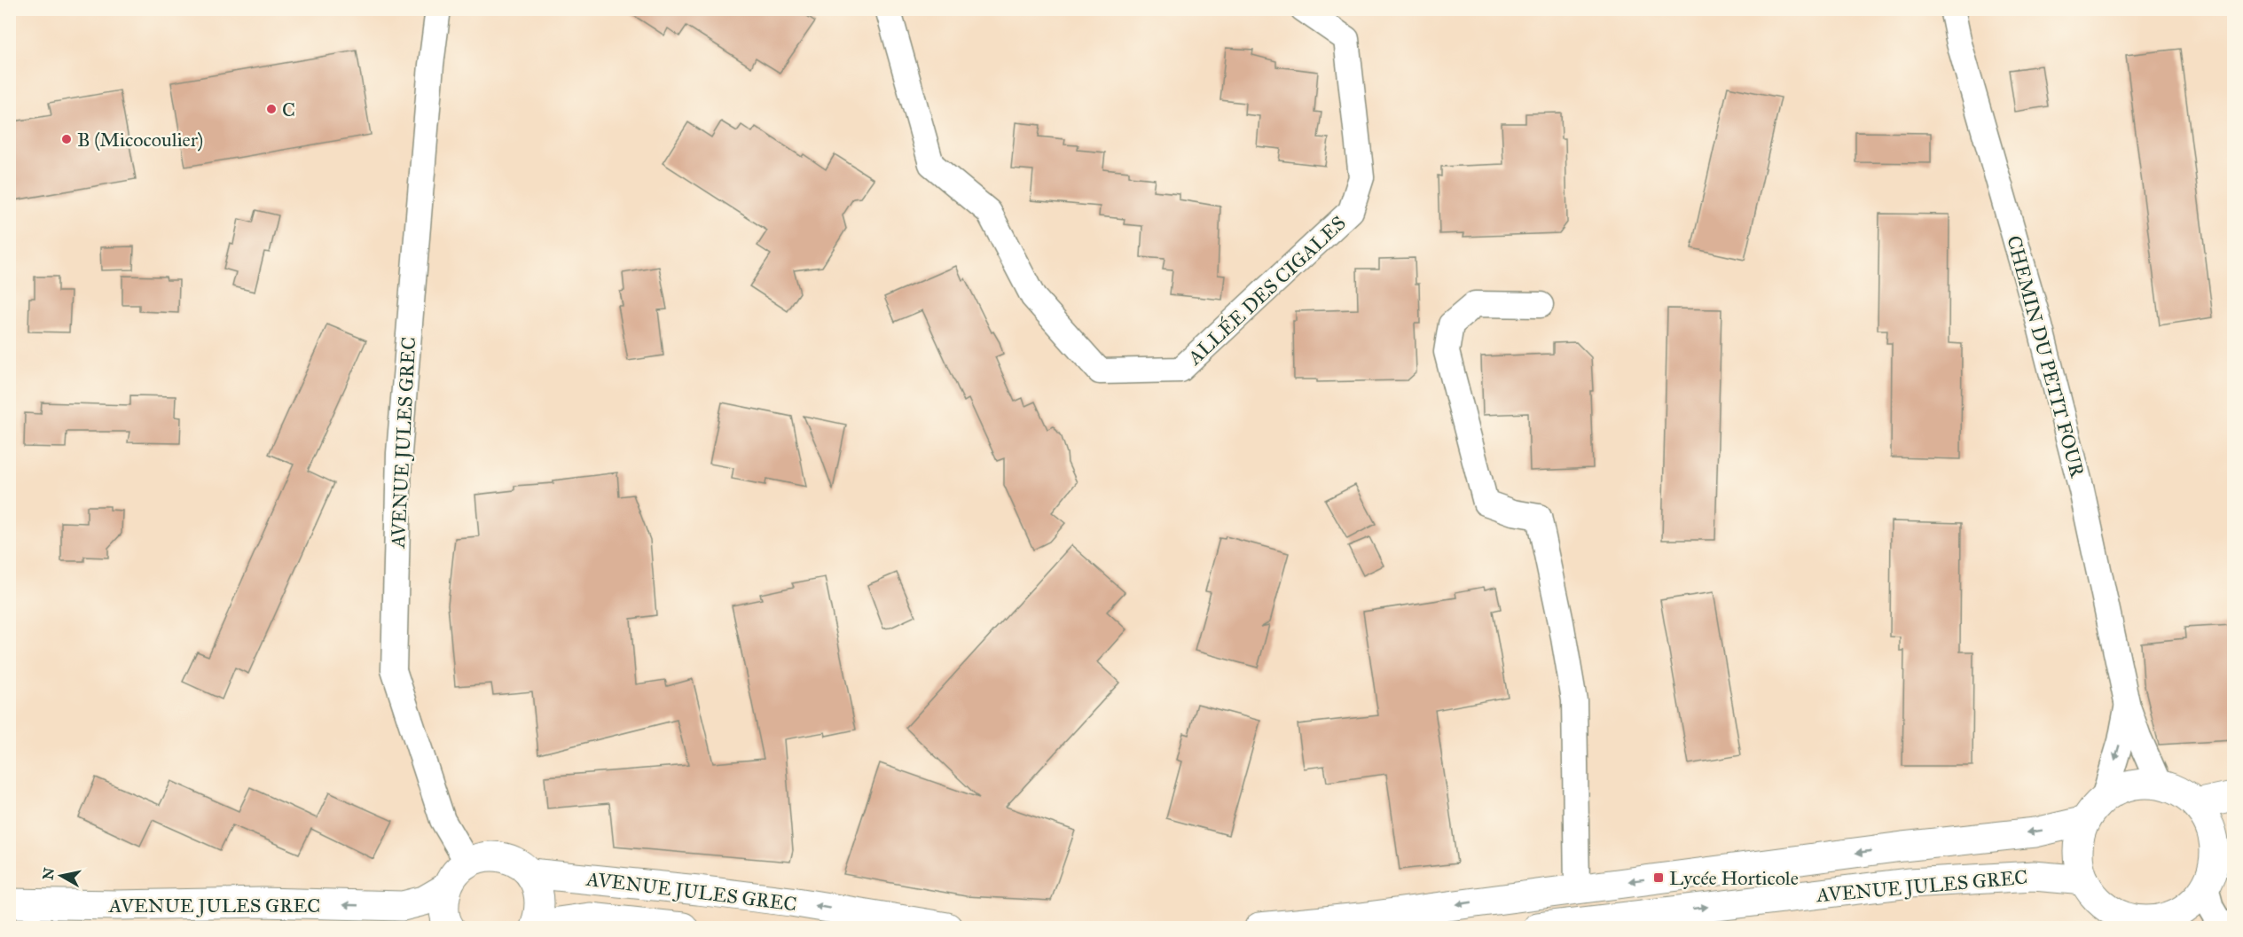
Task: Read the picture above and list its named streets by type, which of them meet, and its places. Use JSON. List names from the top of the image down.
{
  "streets": {
    "street": ["ALLÉE DES CIGALES", "CHEMIN DU PETIT FOUR", "AVENUE JULES GREC"]
  },
  "crossings": [
    ["CHEMIN DU PETIT FOUR", "AVENUE JULES GREC"]
  ],
  "places": {
    "other": ["C", "B (Micocoulier)"],
    "transit": ["Lycée Horticole"]
  },
  "north": "left"
}
